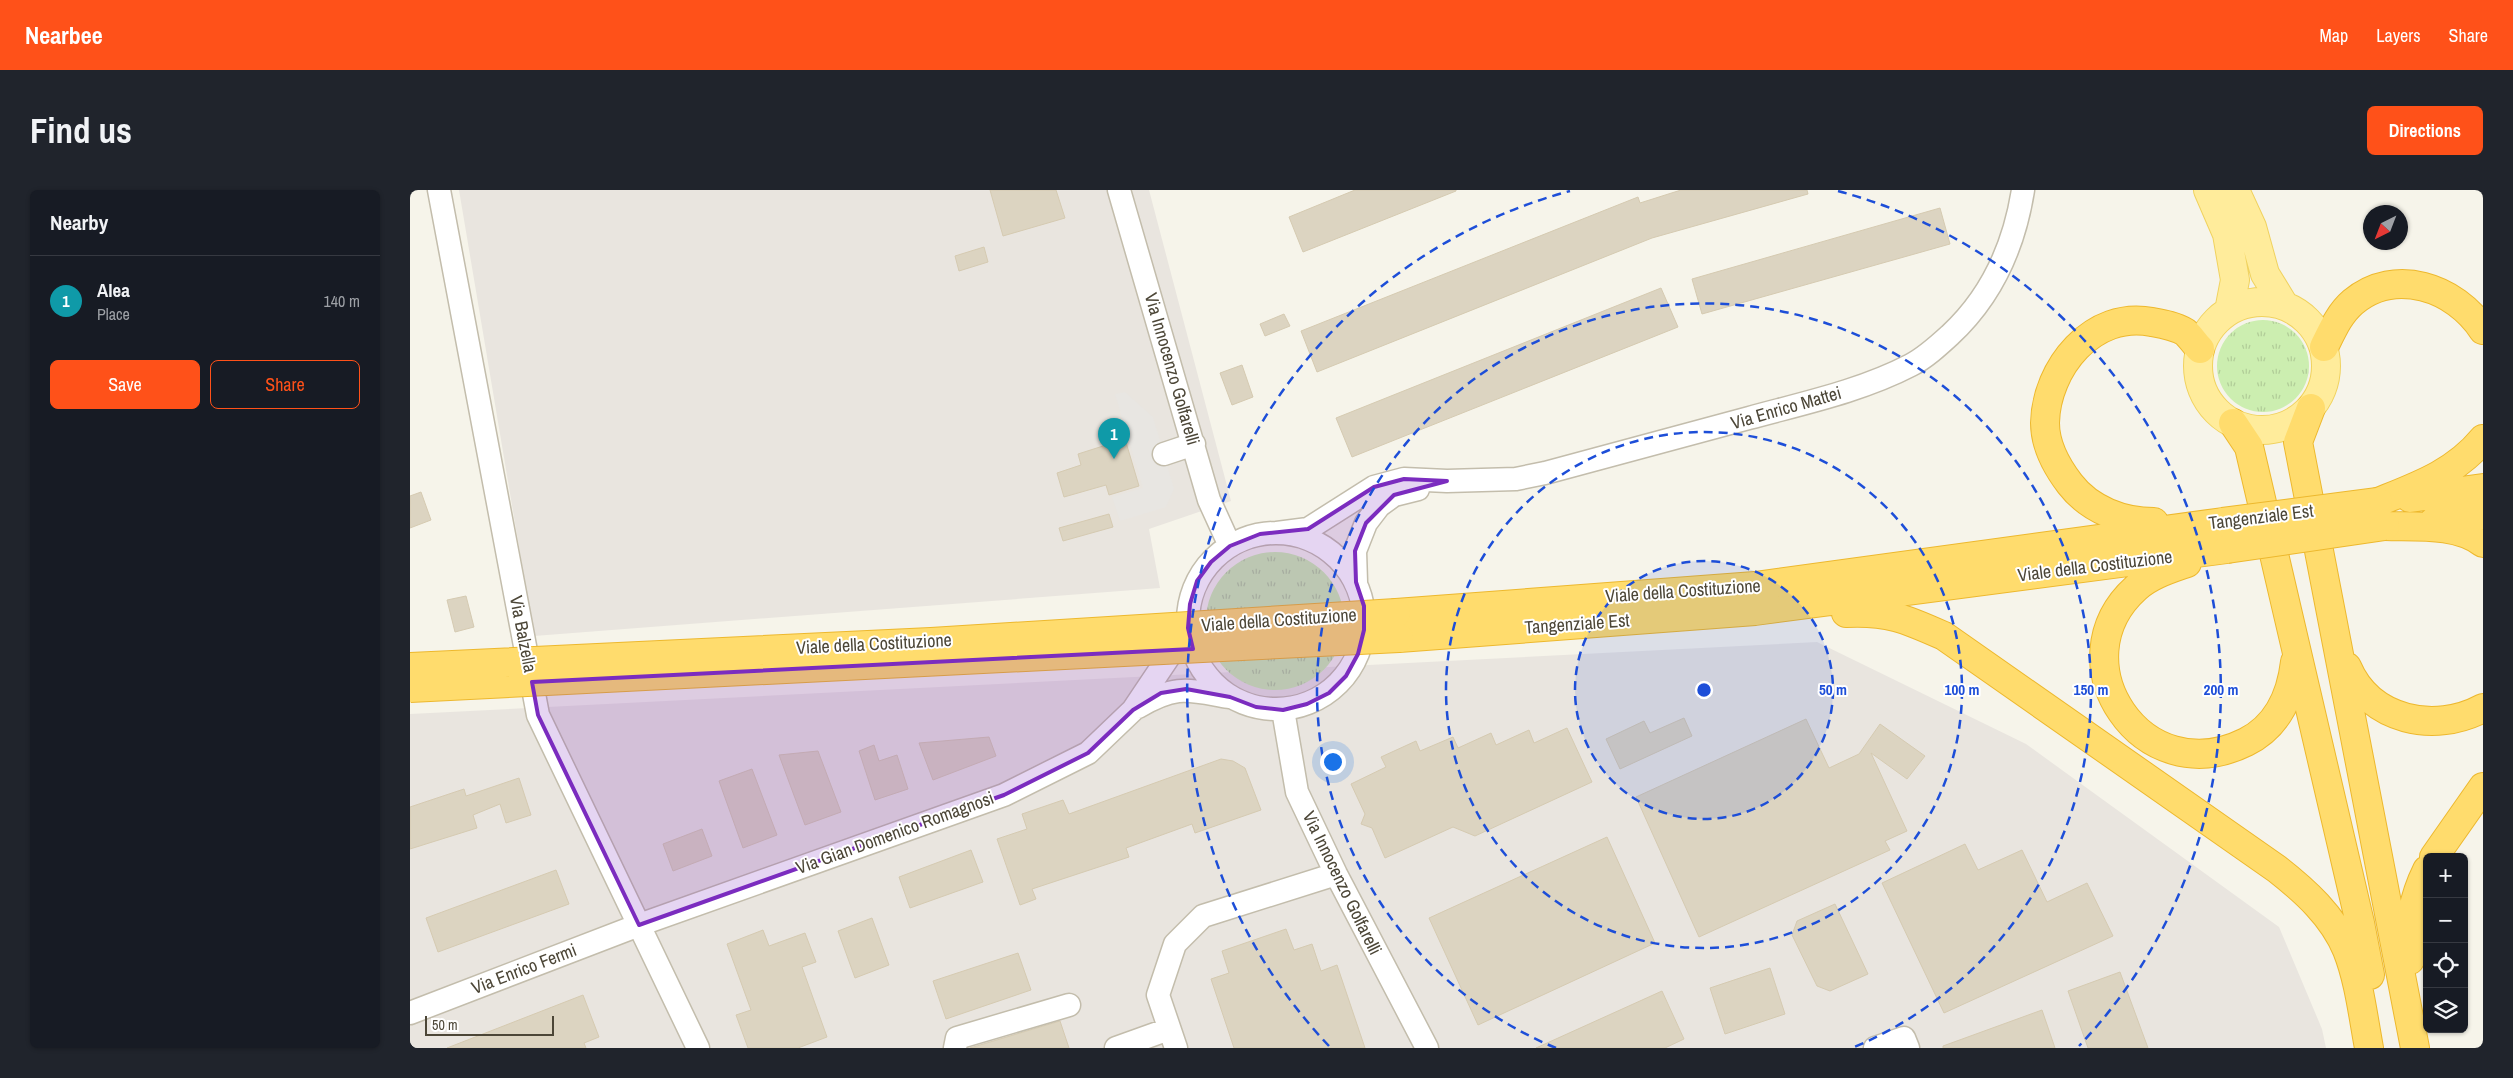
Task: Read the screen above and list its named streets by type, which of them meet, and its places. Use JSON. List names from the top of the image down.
{
  "streets": {
    "highway": ["Tangenziale Est", "Viale della Costituzione"],
    "street": [
      "Via Innocenzo Golfarelli",
      "Via Enrico Mattei",
      "Via Balzella",
      "Via Gian Domenico Romagnosi",
      "Via Enrico Fermi"
    ]
  },
  "crossings": [
    ["Via Innocenzo Golfarelli", "Via Enrico Mattei"],
    ["Via Innocenzo Golfarelli", "Via Gian Domenico Romagnosi"],
    ["Via Enrico Mattei", "Via Gian Domenico Romagnosi"],
    ["Tangenziale Est", "Viale della Costituzione"],
    ["Via Balzella", "Via Gian Domenico Romagnosi"],
    ["Via Balzella", "Via Enrico Fermi"],
    ["Via Gian Domenico Romagnosi", "Via Enrico Fermi"]
  ],
  "scale_bar": "50 m",
  "north": "bottom left",
  "page": {
    "header": "Nearbee",
    "nav": ["Map", "Layers", "Share"],
    "buttons": [
      "Directions",
      ["Save", "Share"]
    ],
    "title": "Find us",
    "heading": "Nearby",
    "list": [
      {
        "mark": "1",
        "name": "Alea",
        "note": "Place",
        "value": "140 m"
      }
    ],
    "pins": "1",
    "map_buttons": ["+", "−"],
    "scale": "50 m"
  },
  "rings": [
    "50 m",
    "100 m",
    "150 m",
    "200 m"
  ]
}
